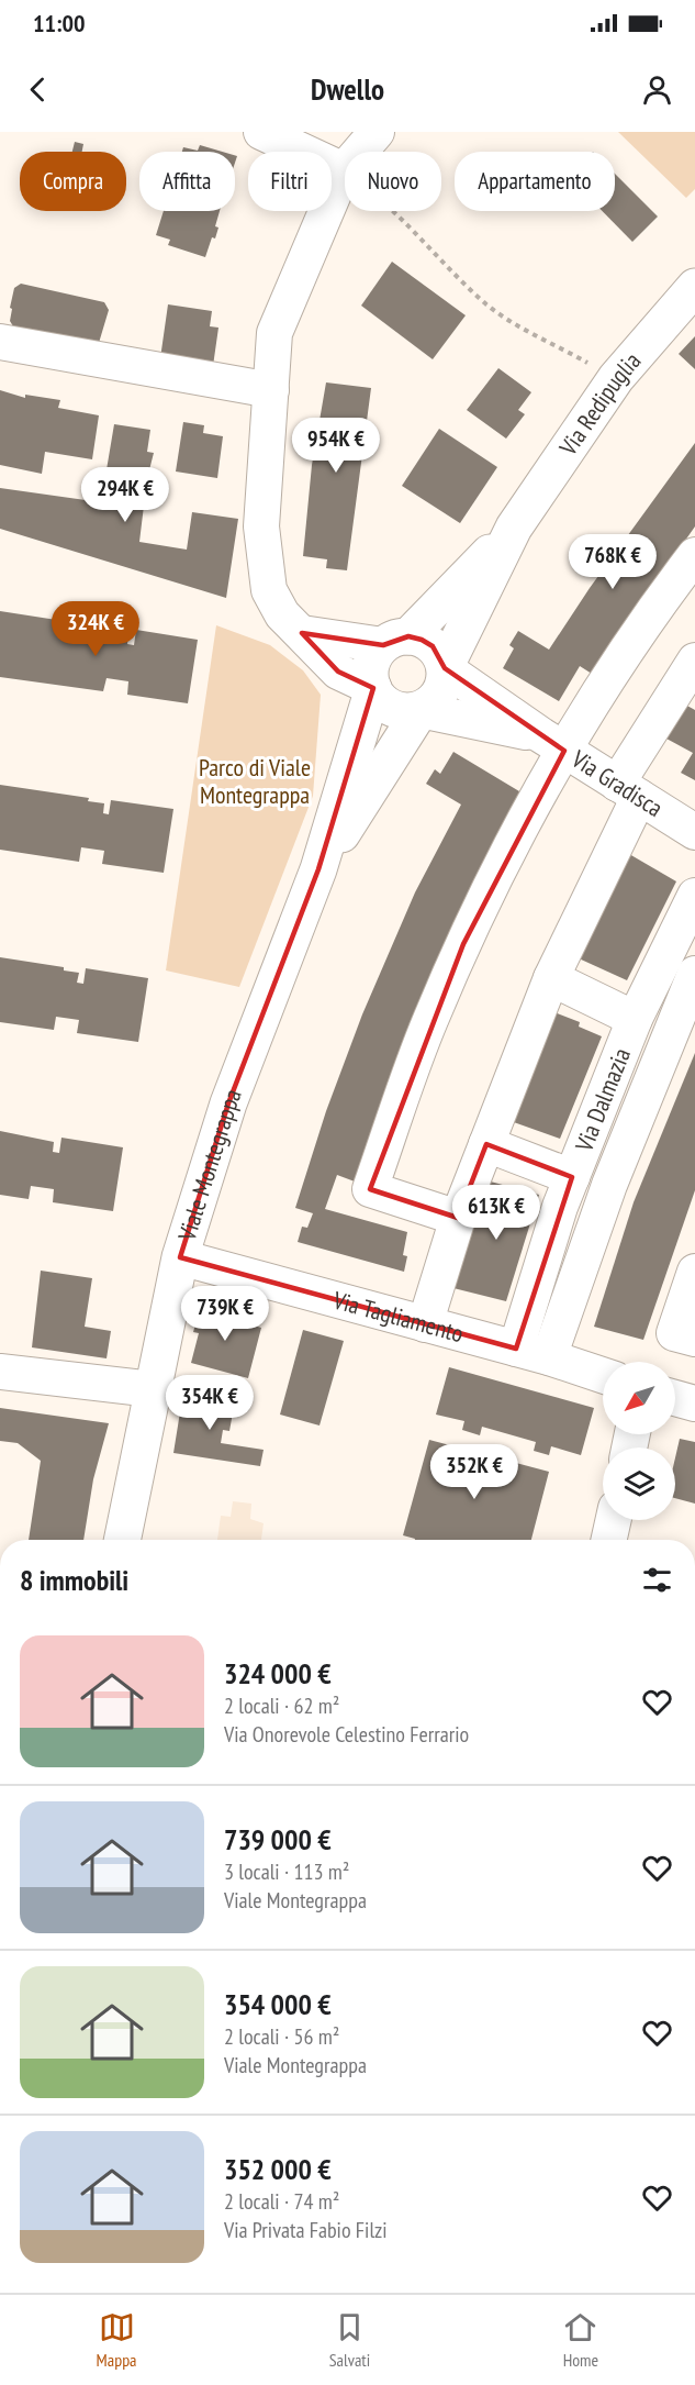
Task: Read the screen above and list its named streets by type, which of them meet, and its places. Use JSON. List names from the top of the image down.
{
  "streets": {
    "main road": ["Via Redipuglia", "Viale Montegrappa"],
    "street": ["Via Gradisca", "Via Dalmazia", "Via Tagliamento"]
  },
  "crossings": [
    ["Via Redipuglia", "Via Gradisca"],
    ["Via Redipuglia", "Viale Montegrappa"],
    ["Via Gradisca", "Viale Montegrappa"],
    ["Via Dalmazia", "Via Tagliamento"],
    ["Viale Montegrappa", "Via Tagliamento"]
  ],
  "parks": ["Parco di Viale Montegrappa"],
  "north": "bottom left",
  "page": {
    "status": "11:00",
    "header": "Dwello",
    "chip": [
      "Compra",
      "Affitta",
      "Filtri",
      "Nuovo",
      "Appartamento"
    ],
    "price": [
      "954K €",
      "294K €",
      "768K €",
      "324K €",
      "613K €",
      "739K €",
      "354K €",
      "352K €"
    ],
    "heading": "8 immobili",
    "list": [
      {
        "name": "324 000 €",
        "note": "2 locali · 62 m² · Via Onorevole Celestino Ferrario"
      },
      {
        "name": "739 000 €",
        "note": "3 locali · 113 m² · Viale Montegrappa"
      },
      {
        "name": "354 000 €",
        "note": "2 locali · 56 m² · Viale Montegrappa"
      },
      {
        "name": "352 000 €",
        "note": "2 locali · 74 m² · Via Privata Fabio Filzi"
      }
    ],
    "tabs": ["Mappa", "Salvati", "Home"]
  }
}
